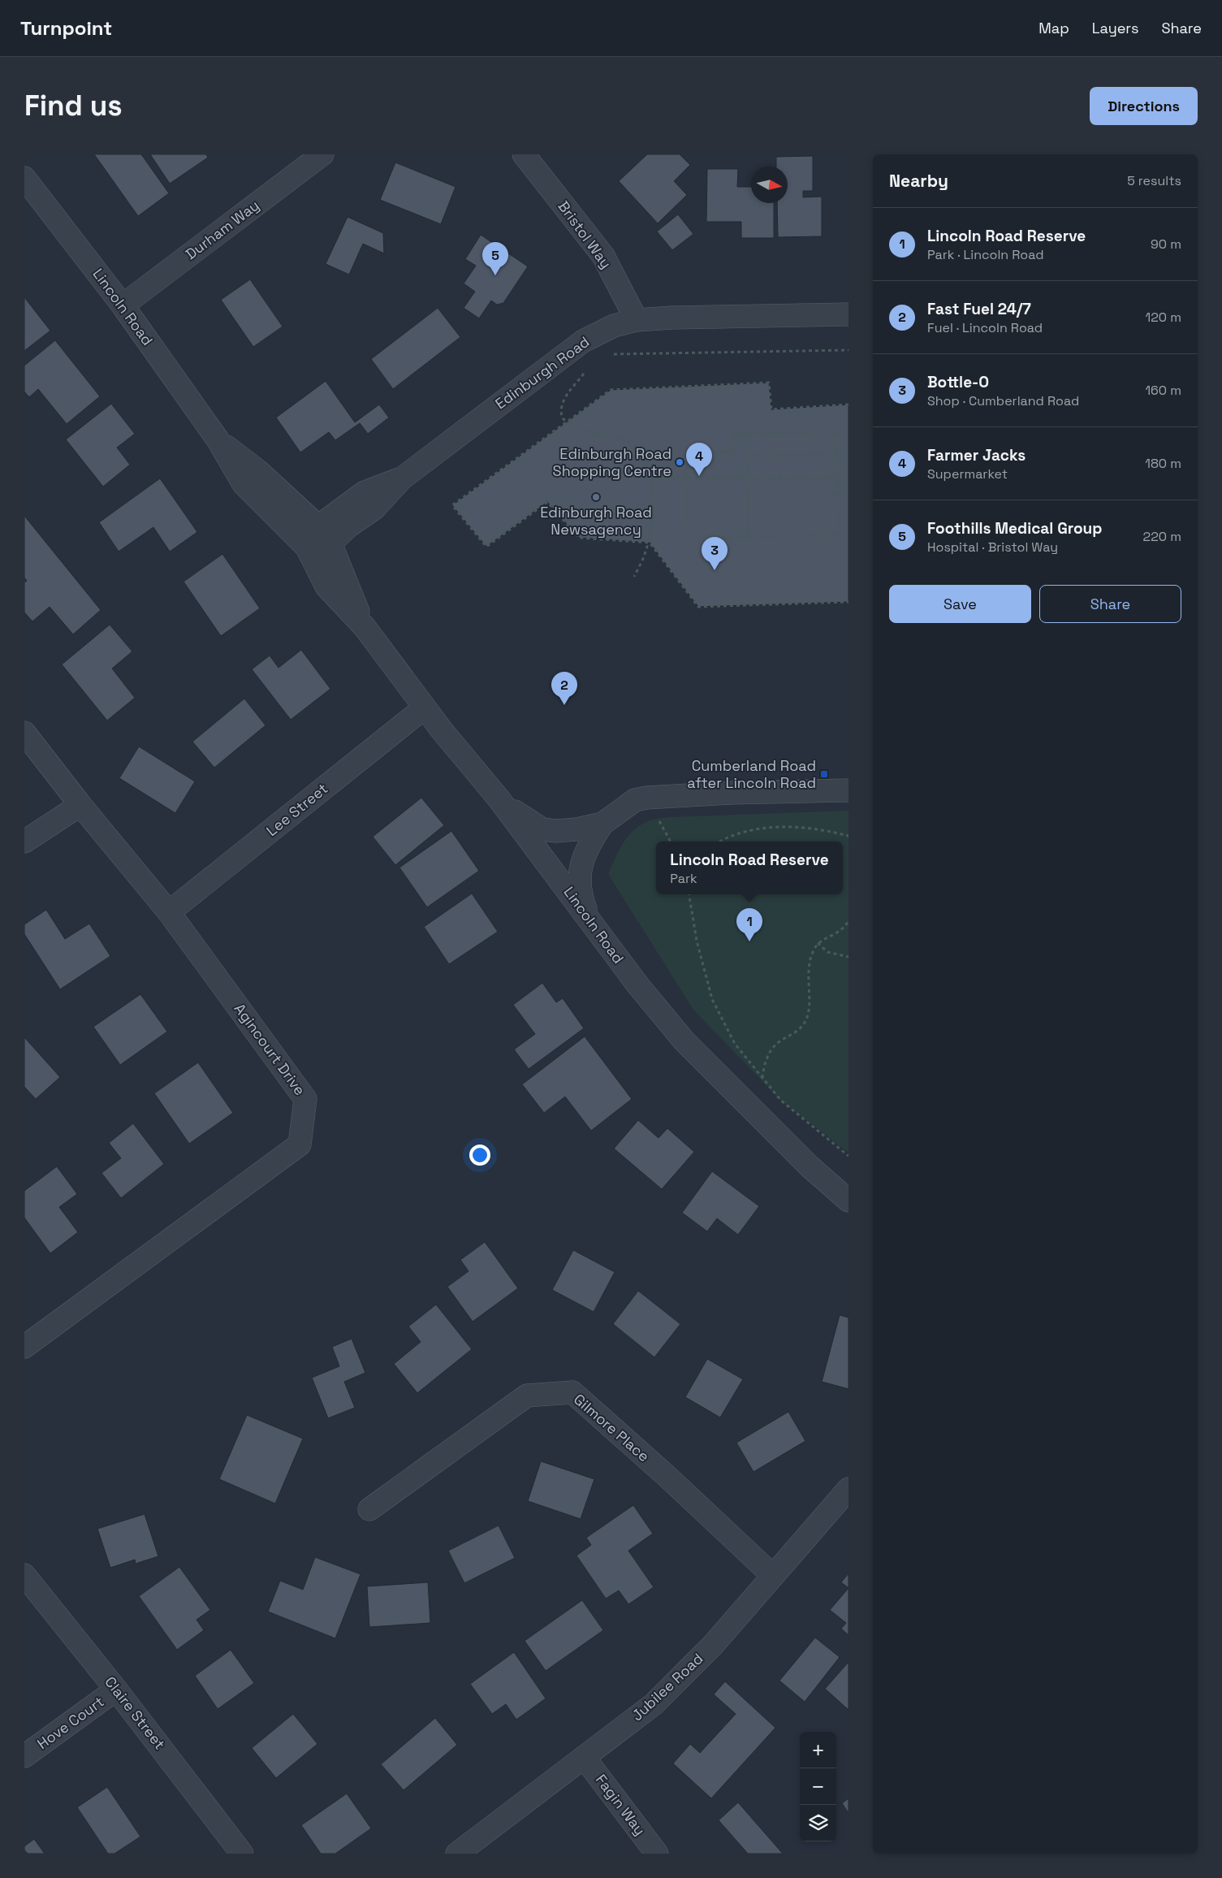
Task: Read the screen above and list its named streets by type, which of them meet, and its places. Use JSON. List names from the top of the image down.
{
  "streets": {
    "street": [
      "Durham Way",
      "Bristol Way",
      "Lincoln Road",
      "Edinburgh Road",
      "Lee Street",
      "Agincourt Drive",
      "Gilmore Place",
      "Jubilee Road",
      "Claire Street",
      "Hove Court",
      "Fagin Way"
    ]
  },
  "crossings": [
    ["Durham Way", "Lincoln Road"],
    ["Bristol Way", "Edinburgh Road"],
    ["Lincoln Road", "Edinburgh Road"],
    ["Lincoln Road", "Lee Street"],
    ["Lee Street", "Agincourt Drive"],
    ["Gilmore Place", "Jubilee Road"],
    ["Jubilee Road", "Fagin Way"],
    ["Claire Street", "Hove Court"]
  ],
  "places": {
    "other": ["Edinburgh Road Shopping Centre", "Edinburgh Road Newsagency"],
    "transit": ["Cumberland Road after Lincoln Road"]
  },
  "north": "right",
  "page": {
    "header": "Turnpoint",
    "nav": ["Map", "Layers", "Share"],
    "buttons": [
      "Directions",
      ["Save", "Share"]
    ],
    "title": "Find us",
    "heading": ["Nearby", "5 results"],
    "list": [
      {
        "mark": "1",
        "name": "Lincoln Road Reserve",
        "note": "Park · Lincoln Road",
        "value": "90 m"
      },
      {
        "mark": "2",
        "name": "Fast Fuel 24/7",
        "note": "Fuel · Lincoln Road",
        "value": "120 m"
      },
      {
        "mark": "3",
        "name": "Bottle-O",
        "note": "Shop · Cumberland Road",
        "value": "160 m"
      },
      {
        "mark": "4",
        "name": "Farmer Jacks",
        "note": "Supermarket",
        "value": "180 m"
      },
      {
        "mark": "5",
        "name": "Foothills Medical Group",
        "note": "Hospital · Bristol Way",
        "value": "220 m"
      }
    ],
    "pins": [
      "5",
      "4",
      "3",
      "2",
      "1"
    ],
    "popup": ["Lincoln Road Reserve", "Park"],
    "map_buttons": ["+", "−"]
  }
}
